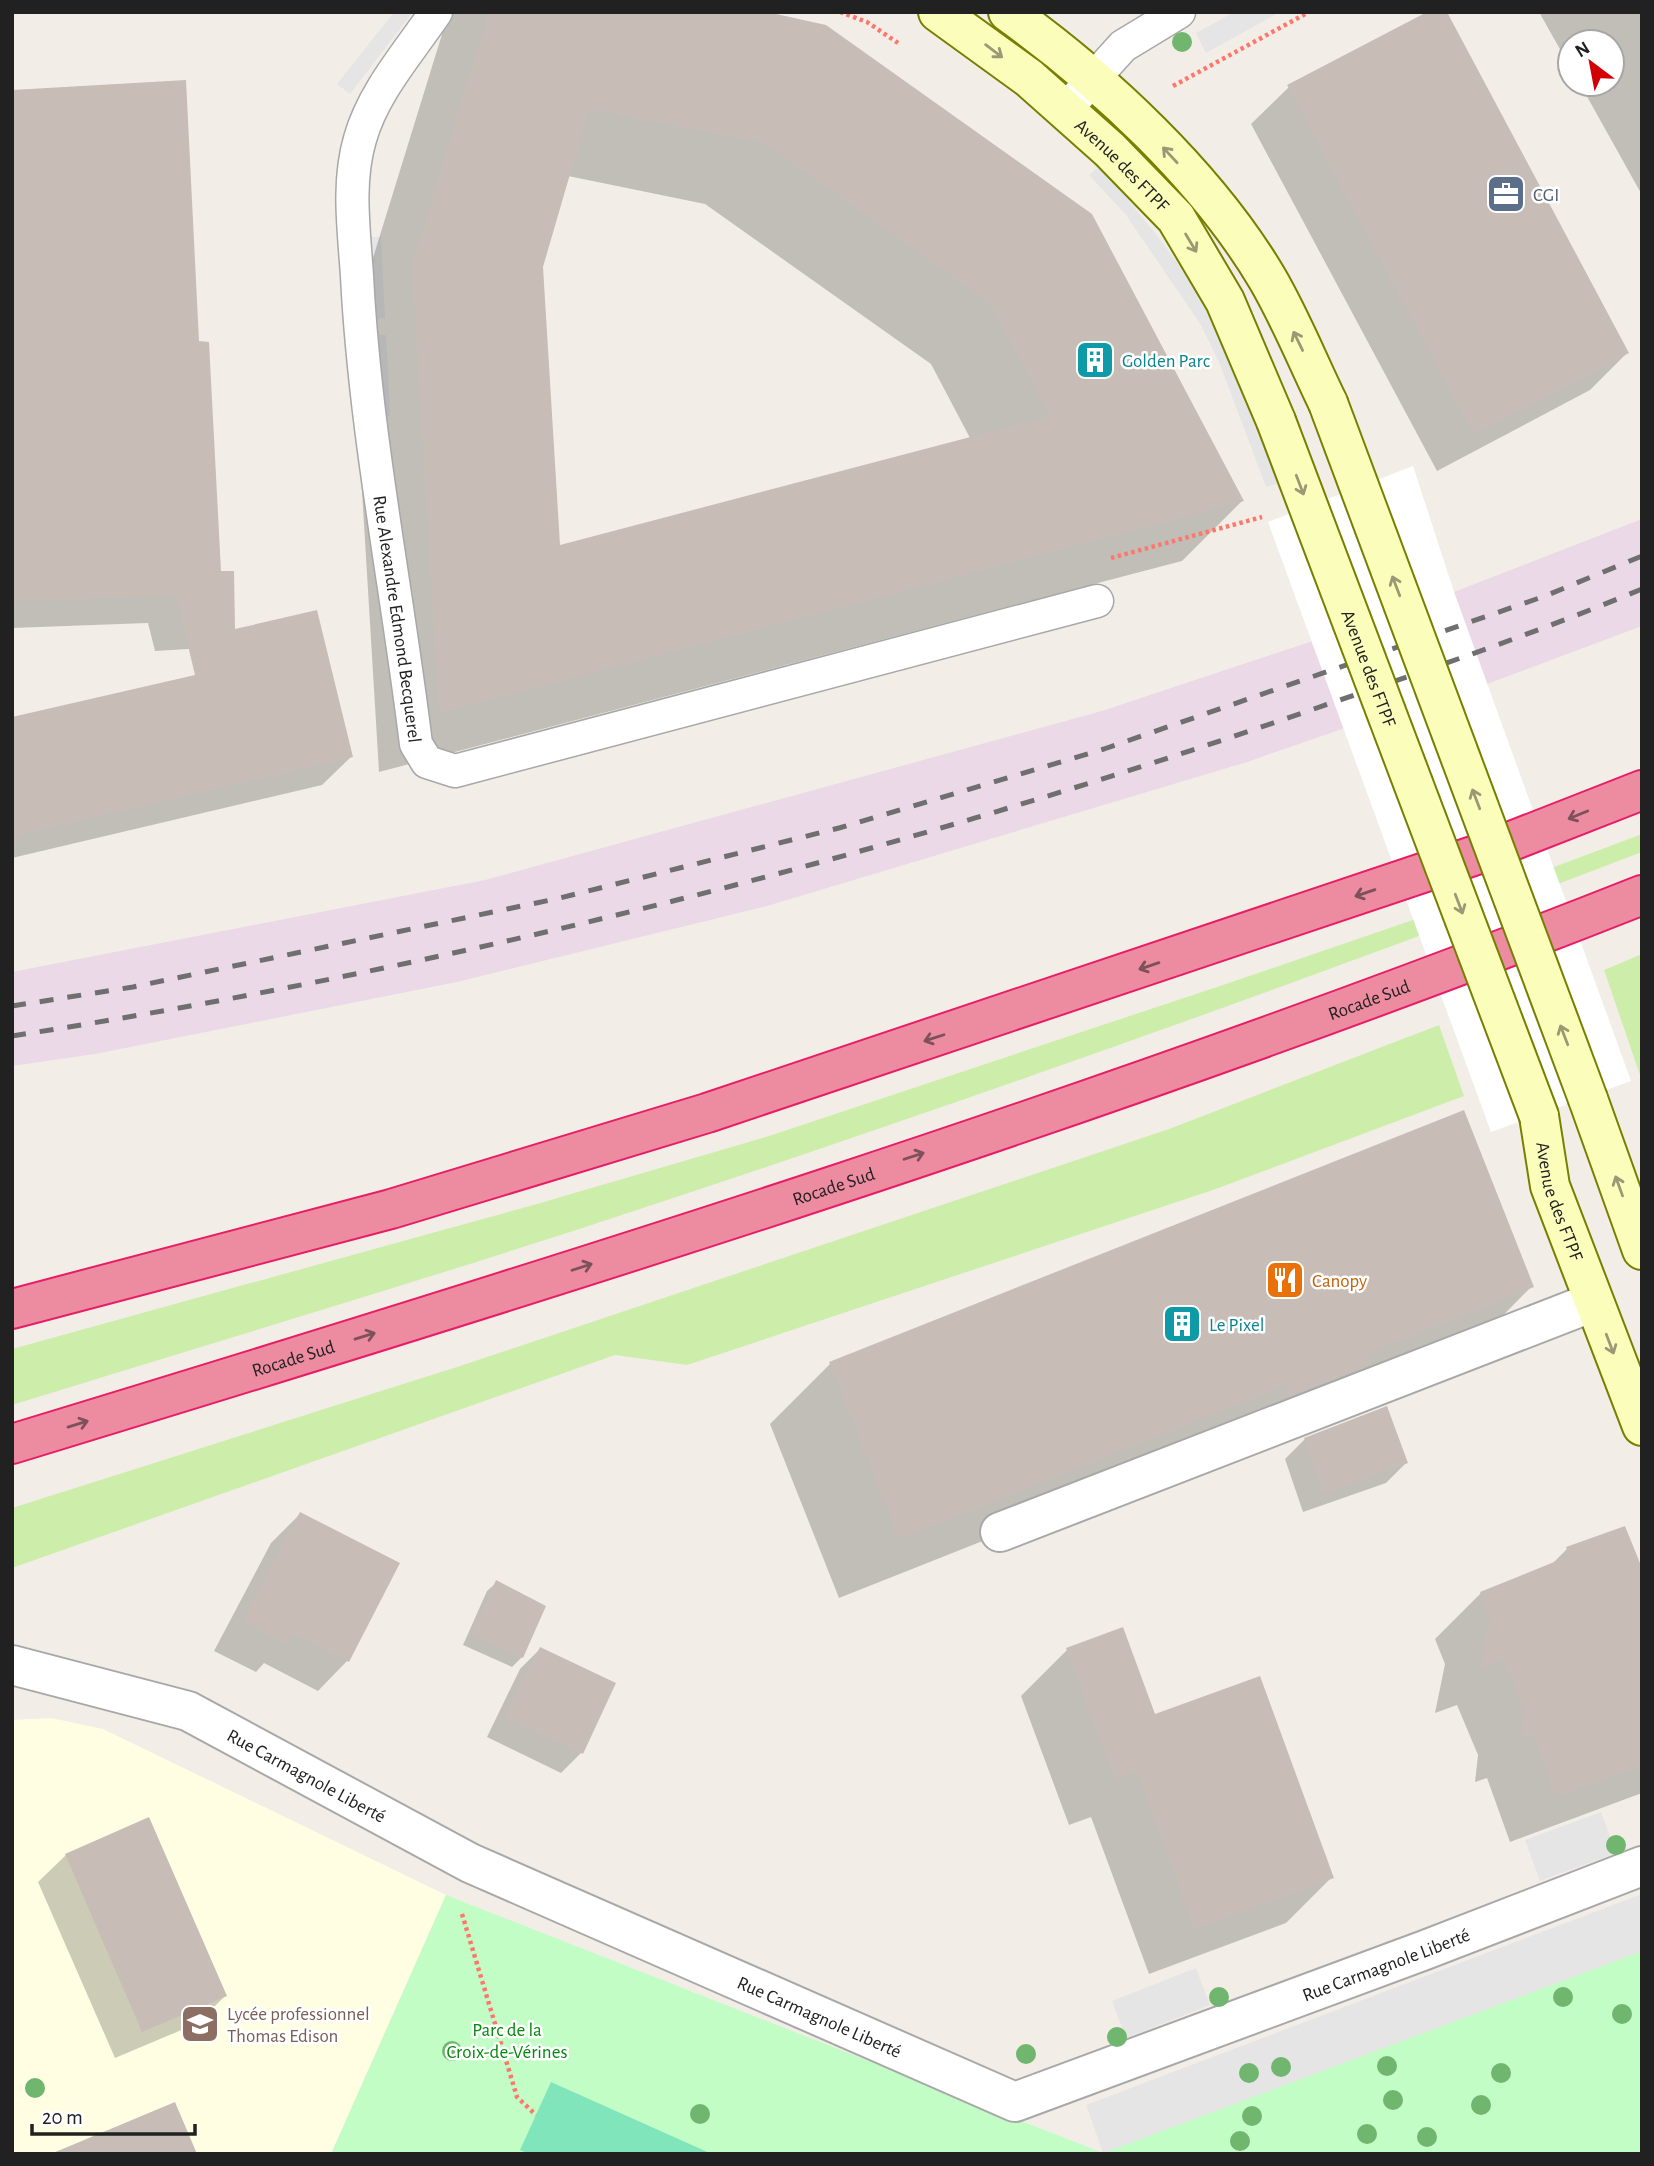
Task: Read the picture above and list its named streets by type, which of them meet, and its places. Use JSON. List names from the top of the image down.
{
  "streets": {
    "highway": ["Rocade Sud"],
    "street": ["Avenue des FTPF", "Rue Carmagnole Liberté"],
    "lane": ["Rue Alexandre Edmond Becquerel"]
  },
  "parks": ["Parc de la Croix-de-Vérines"],
  "places": {
    "office": ["CGI"],
    "building": ["Golden Parc", "Le Pixel"],
    "restaurant": ["Canopy"],
    "school or university": ["Lycée professionnel Thomas Edison"]
  },
  "scale_bar": "20 m",
  "north": "top left"
}
